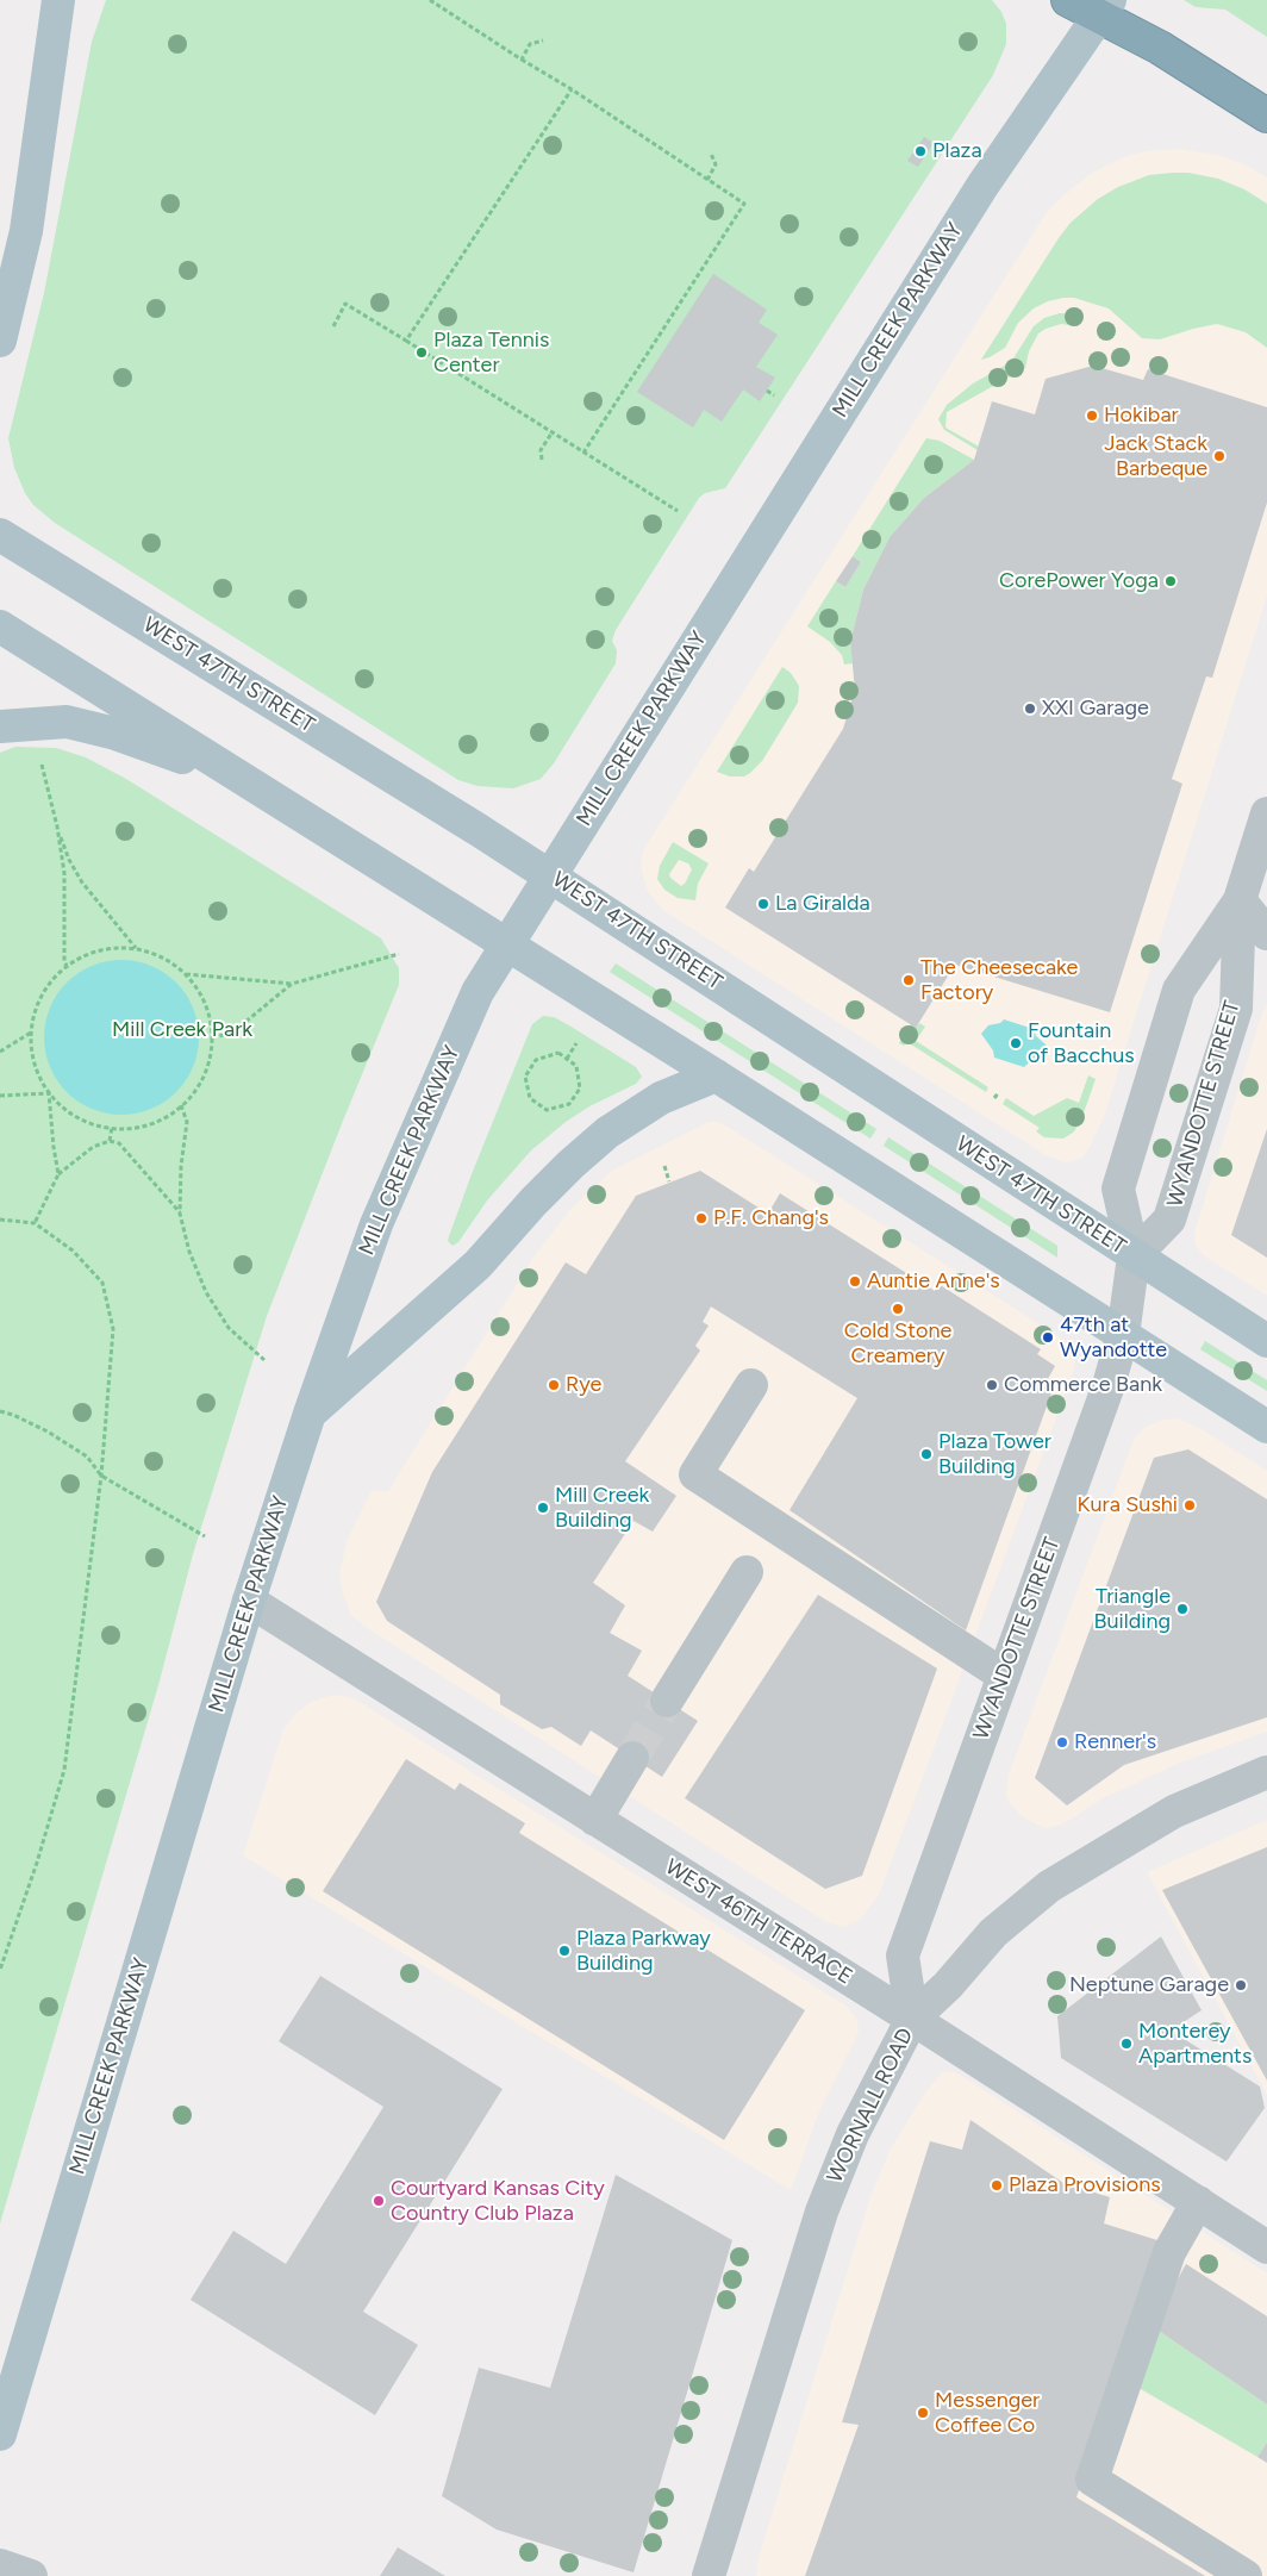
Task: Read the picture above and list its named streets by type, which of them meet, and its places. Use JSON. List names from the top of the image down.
{
  "streets": {
    "main road": ["MILL CREEK PARKWAY", "WEST 47TH STREET"],
    "street": ["WYANDOTTE STREET", "WEST 46TH TERRACE", "WORNALL ROAD"]
  },
  "crossings": [
    ["MILL CREEK PARKWAY", "WEST 47TH STREET"],
    ["MILL CREEK PARKWAY", "WEST 46TH TERRACE"],
    ["WEST 47TH STREET", "WYANDOTTE STREET"],
    ["WYANDOTTE STREET", "WEST 46TH TERRACE"],
    ["WYANDOTTE STREET", "WORNALL ROAD"],
    ["WEST 46TH TERRACE", "WORNALL ROAD"]
  ],
  "parks": ["Mill Creek Park"],
  "places": [
    "Plaza",
    "Plaza Tennis Center",
    "Hokibar",
    "Jack Stack Barbeque",
    "CorePower Yoga",
    "XXI Garage",
    "La Giralda",
    "The Cheesecake Factory",
    "Fountain of Bacchus",
    "P.F. Chang's",
    "Auntie Anne's",
    "Cold Stone Creamery",
    "47th at Wyandotte",
    "Rye",
    "Commerce Bank",
    "Plaza Tower Building",
    "Kura Sushi",
    "Mill Creek Building",
    "Triangle Building",
    "Renner's",
    "Plaza Parkway Building",
    "Neptune Garage",
    "Monterey Apartments",
    "Plaza Provisions",
    "Courtyard Kansas City Country Club Plaza",
    "Messenger Coffee Co"
  ]
}
